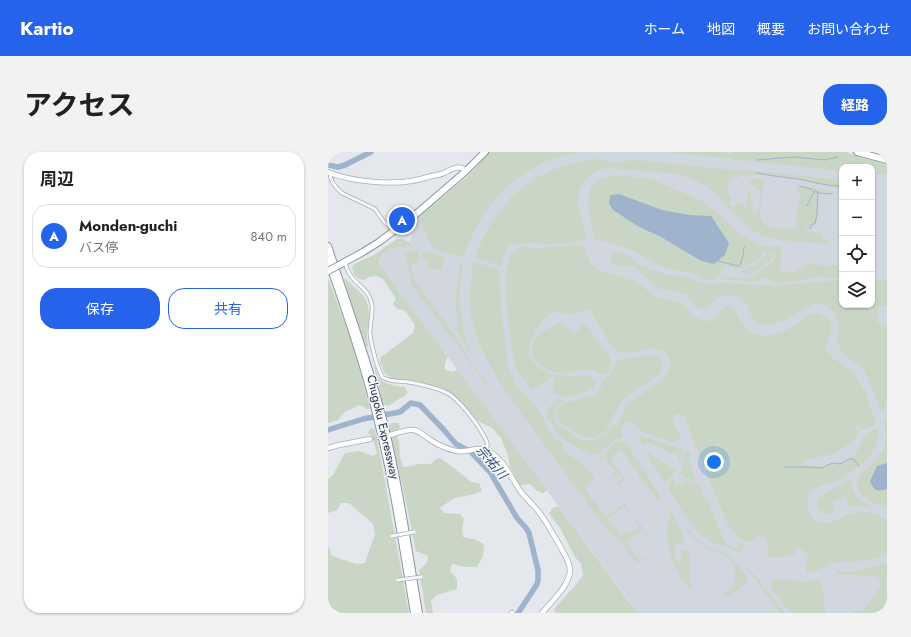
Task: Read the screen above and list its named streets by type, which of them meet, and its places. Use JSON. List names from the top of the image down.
{
  "streets": {
    "highway": ["Chugoku Expressway"]
  },
  "water": ["宗祐川"],
  "page": {
    "header": "Kartio",
    "nav": [
      "ホーム",
      "地図",
      "概要",
      "お問い合わせ"
    ],
    "title": "アクセス",
    "buttons": [
      "経路",
      ["保存", "共有"]
    ],
    "heading": "周辺",
    "map_buttons": ["+", "−"],
    "list": [
      {
        "mark": "A",
        "name": "Monden-guchi",
        "note": "バス停",
        "value": "840 m"
      }
    ],
    "pins": "A"
  }
}
